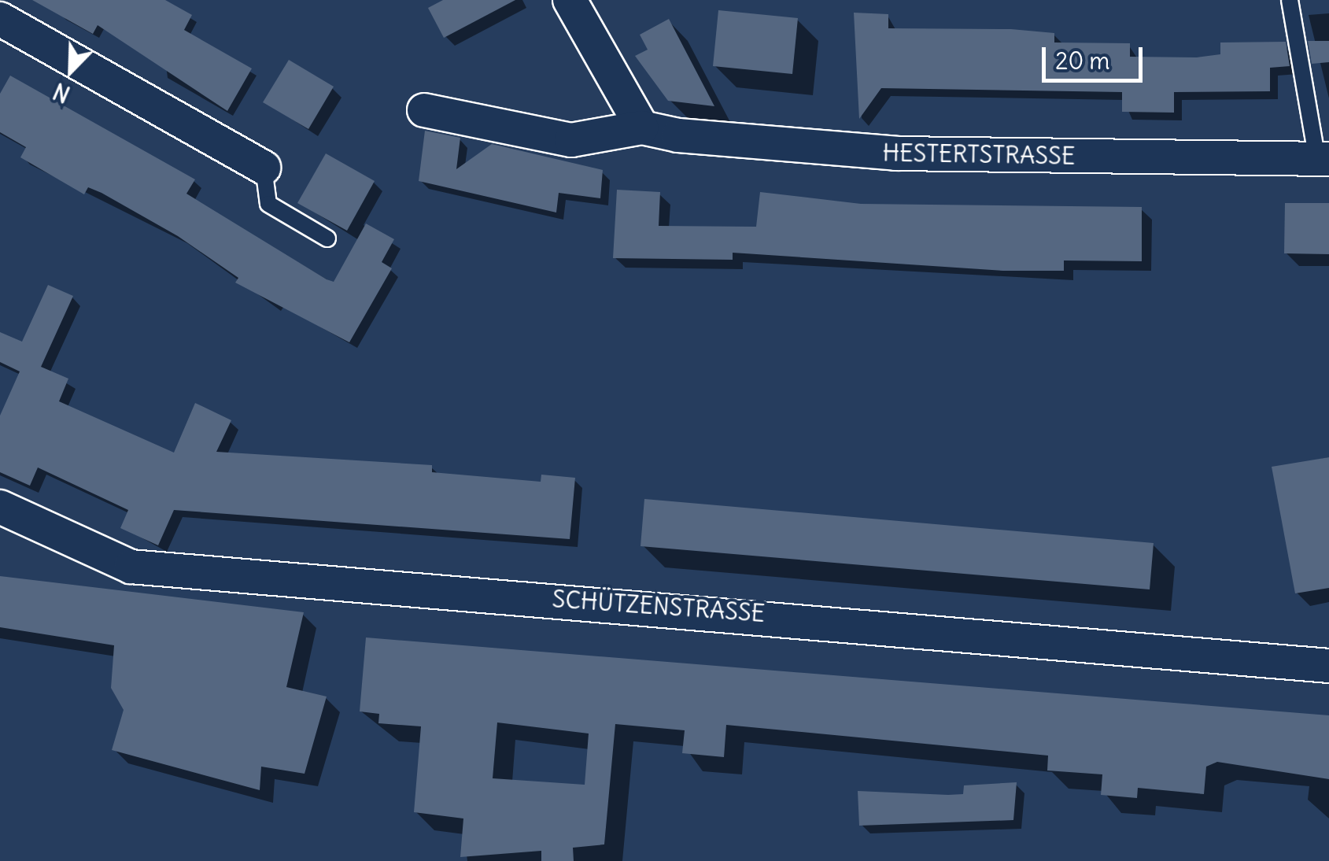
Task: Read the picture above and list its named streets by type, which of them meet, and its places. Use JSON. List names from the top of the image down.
{
  "streets": {
    "street": ["HESTERTSTRASSE", "SCHÜTZENSTRASSE"]
  },
  "scale_bar": "20 m",
  "north": "bottom left"
}
